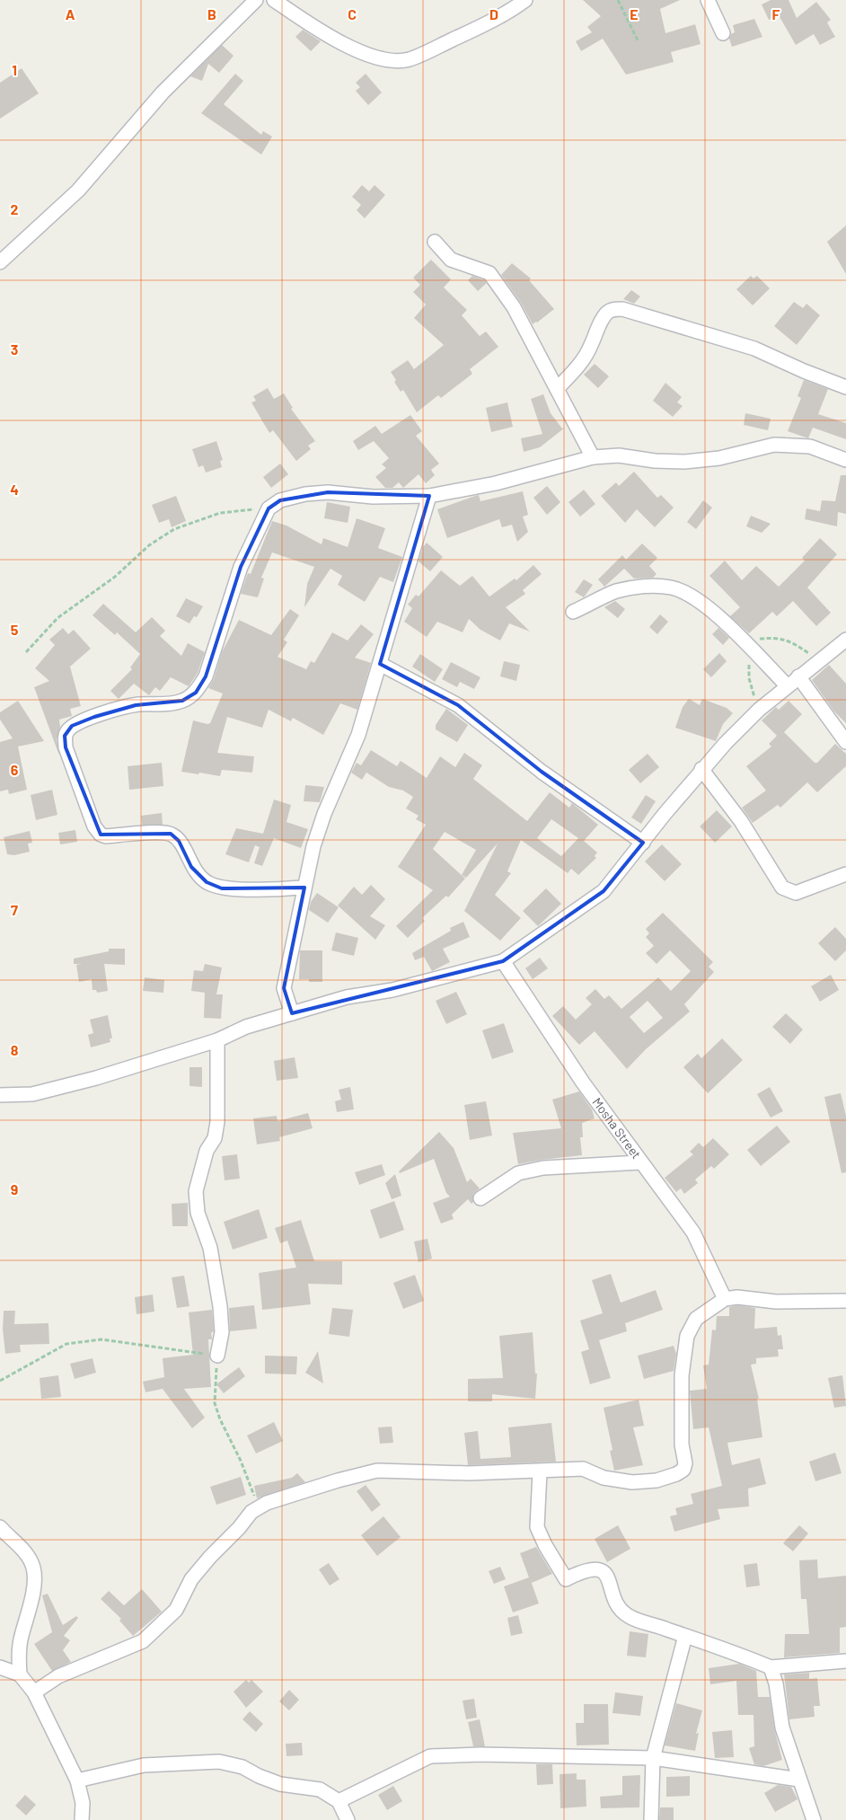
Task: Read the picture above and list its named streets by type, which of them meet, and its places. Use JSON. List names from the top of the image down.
{
  "streets": {
    "street": ["Mosha Street"]
  },
  "grid": {
    "columns": [
      "A",
      "B",
      "C",
      "D",
      "E",
      "F"
    ],
    "rows": [
      "1",
      "2",
      "3",
      "4",
      "5",
      "6",
      "7",
      "8",
      "9"
    ]
  }
}
